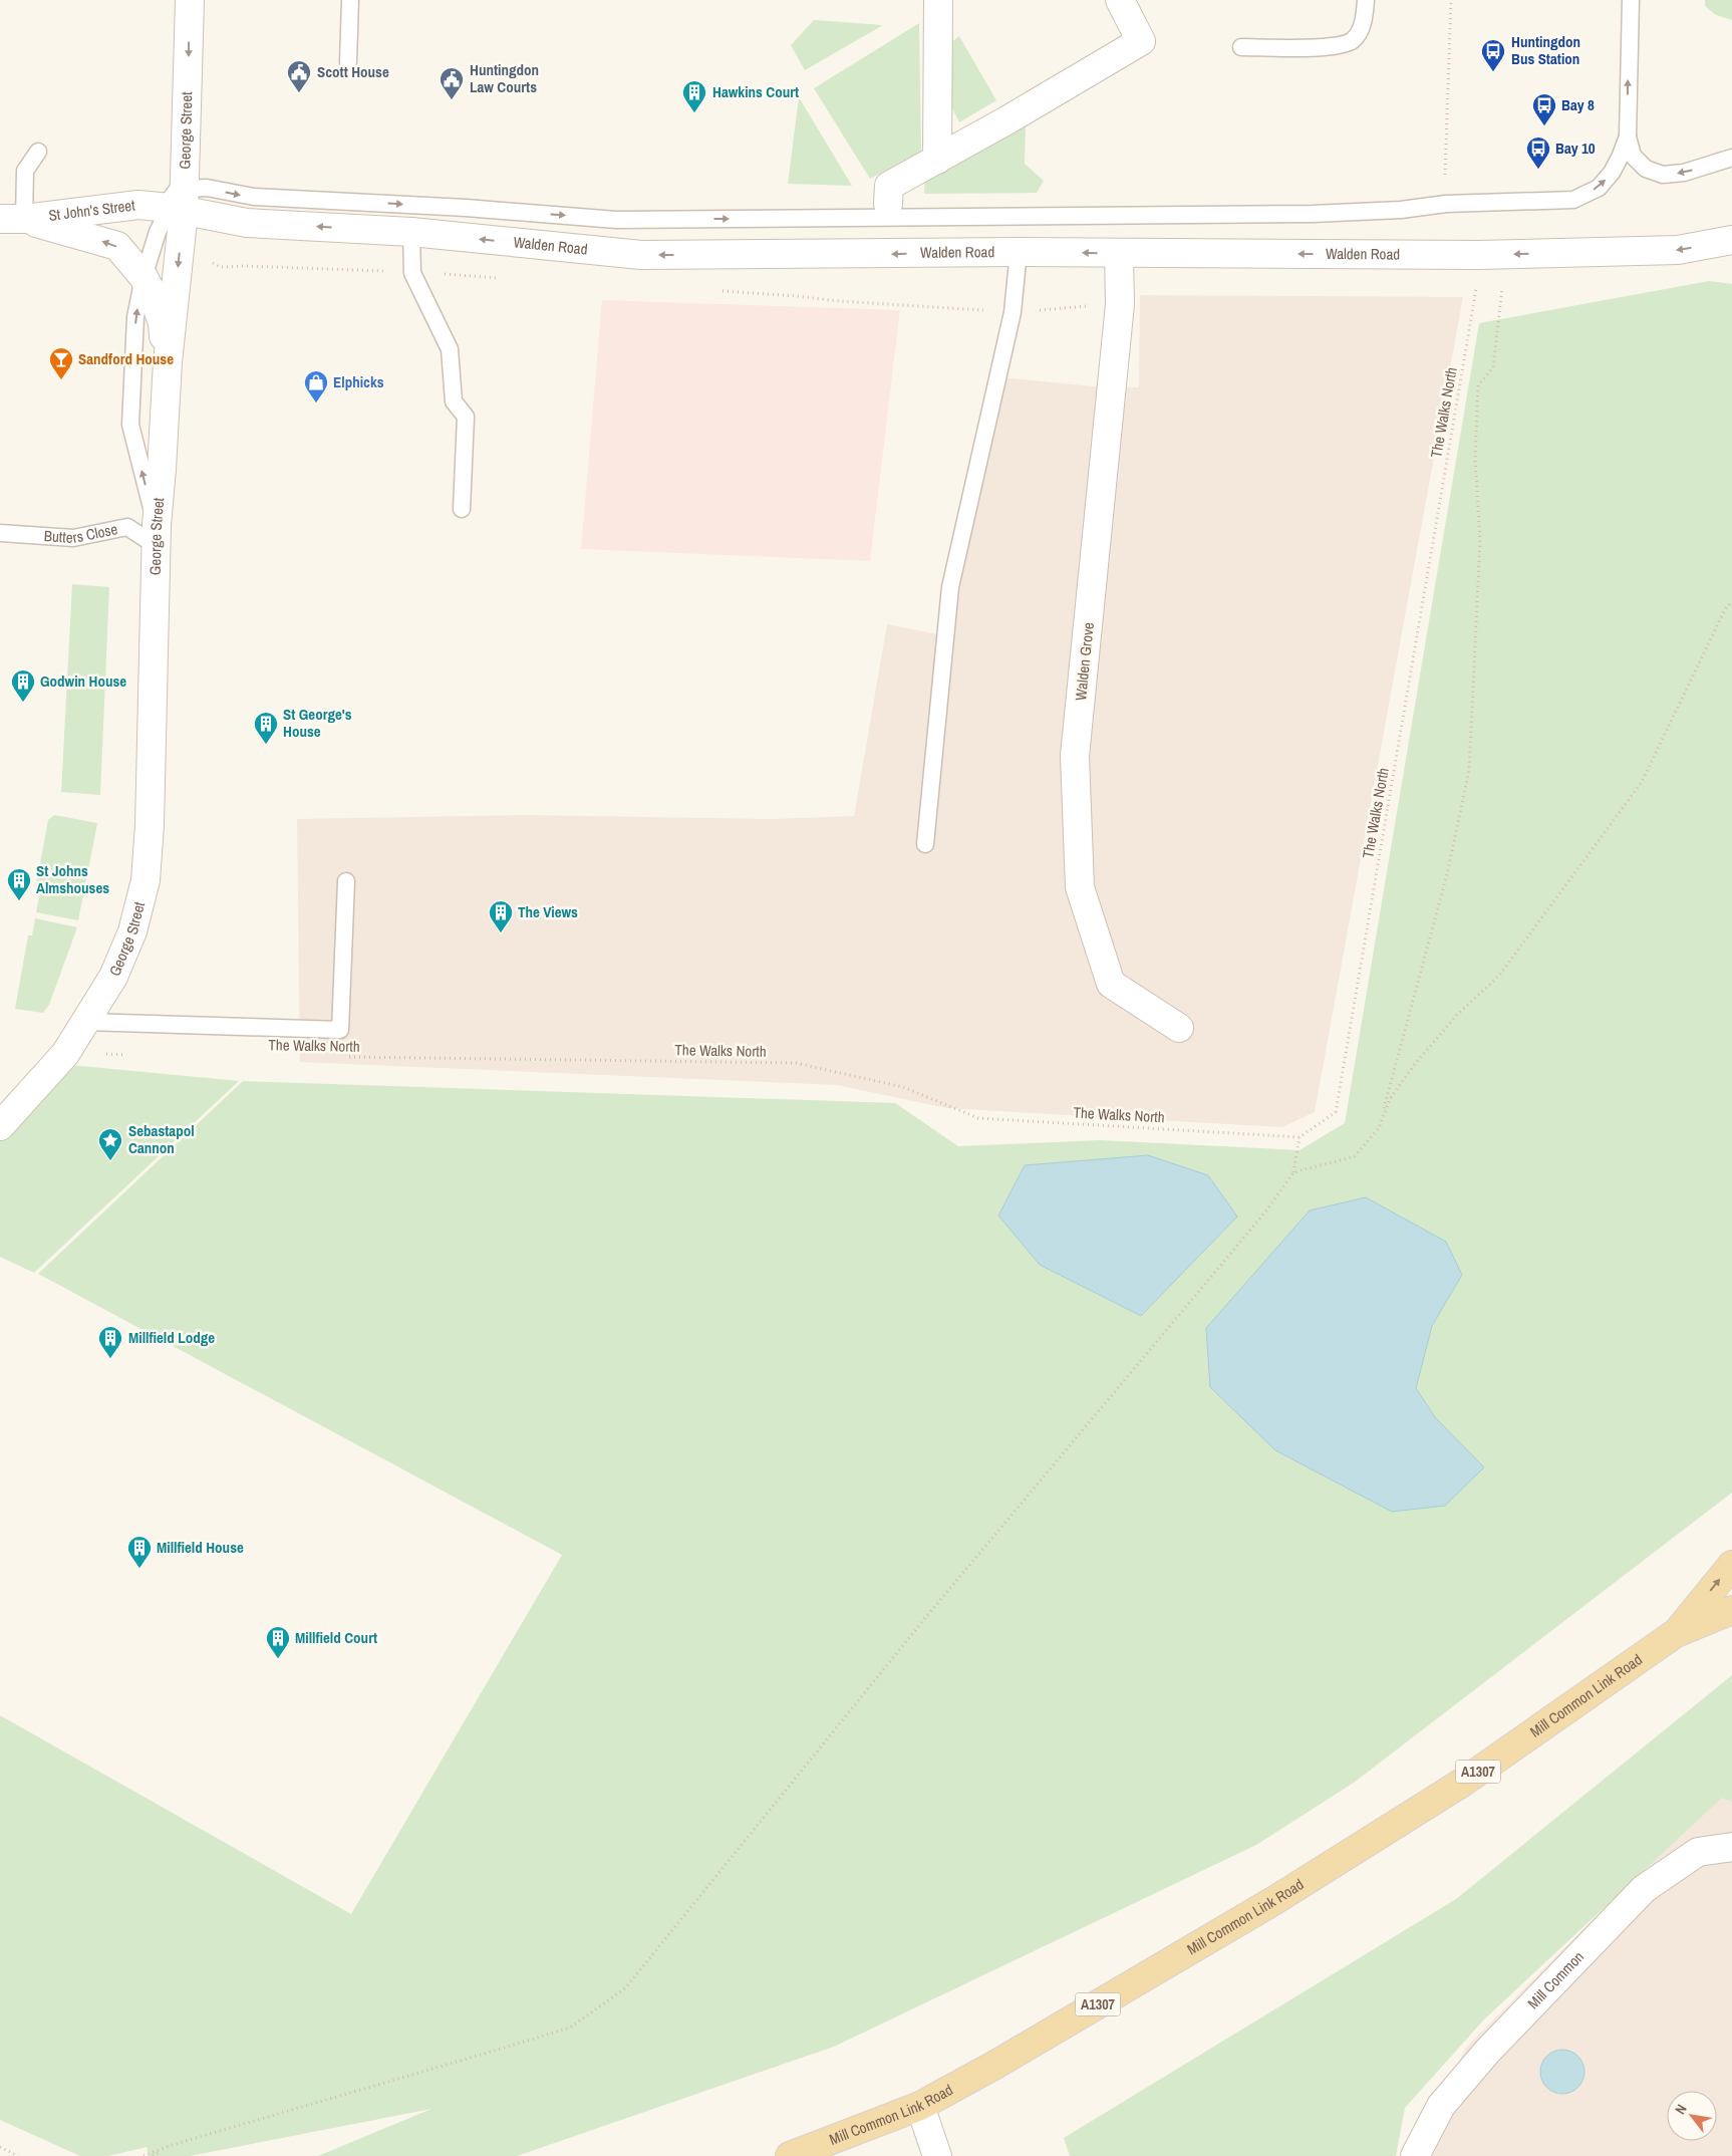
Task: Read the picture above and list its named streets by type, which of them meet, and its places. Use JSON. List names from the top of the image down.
{
  "streets": {
    "main road": [
      "George Street",
      "St John's Street",
      "Walden Road",
      "Walden Grove",
      "Mill Common Link Road",
      "A1307",
      "Mill Common"
    ],
    "lane": ["Butters Close"],
    "path": ["The Walks North"]
  },
  "crossings": [
    ["George Street", "St John's Street"],
    ["George Street", "Walden Road"],
    ["George Street", "Butters Close"],
    ["St John's Street", "Walden Road"],
    ["Walden Road", "Walden Grove"]
  ],
  "one_way": ["Walden Road"],
  "places": {
    "bus stop": ["Huntingdon Bus Station", "Bay 8", "Bay 10"],
    "public building": ["Scott House", "Huntingdon Law Courts"],
    "building": [
      "Hawkins Court",
      "Godwin House",
      "St George's House",
      "St Johns Almshouses",
      "The Views",
      "Millfield Lodge",
      "Millfield House",
      "Millfield Court"
    ],
    "bar": ["Sandford House"],
    "shop": ["Elphicks"],
    "place": ["Sebastapol Cannon"]
  },
  "north": "top left"
}
